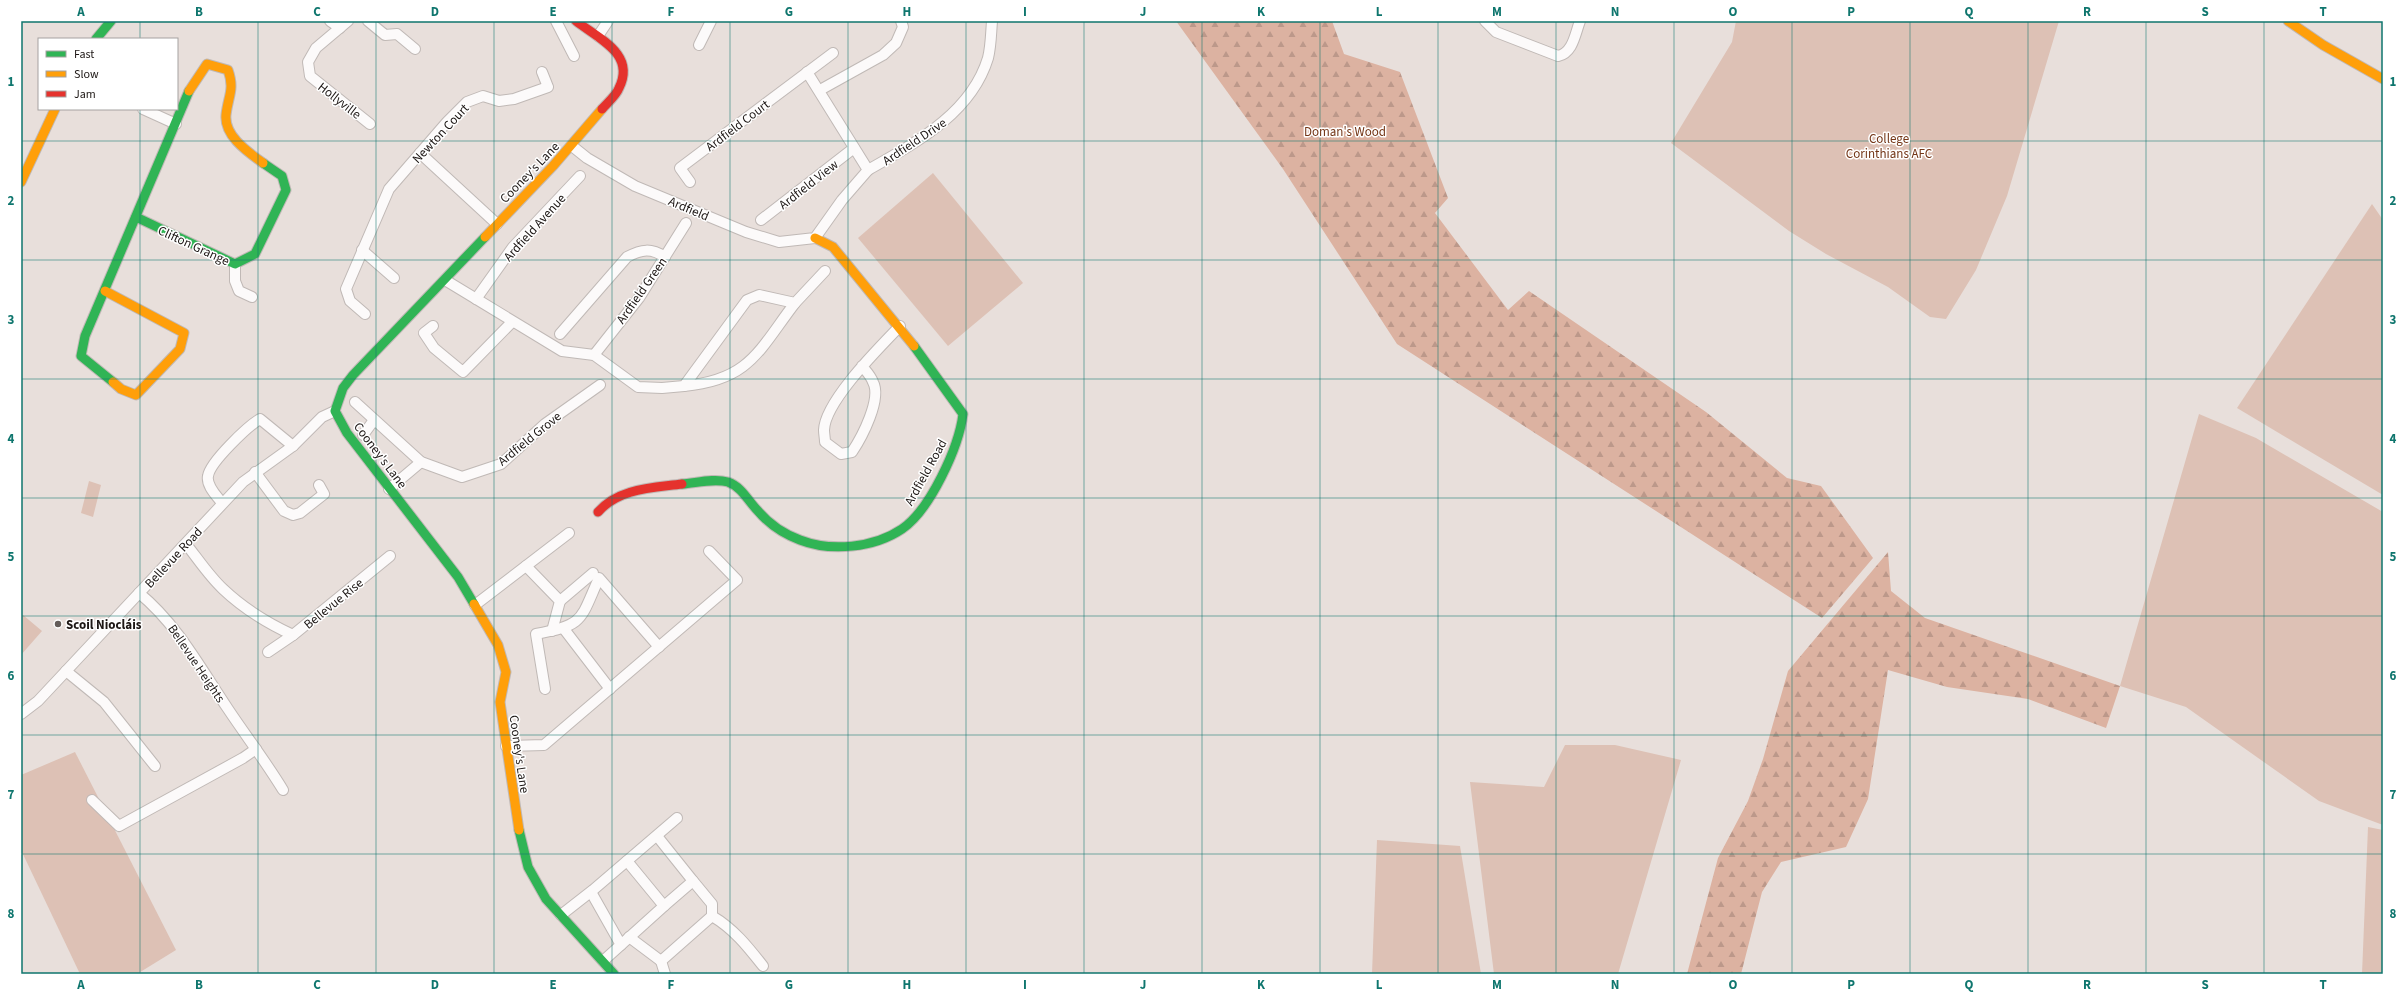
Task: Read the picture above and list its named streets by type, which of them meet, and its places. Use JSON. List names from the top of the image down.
{
  "streets": {
    "street": [
      "Hollyville",
      "Ardfield Court",
      "Newton Court",
      "Ardfield Drive",
      "Cooney's Lane",
      "Ardfield View",
      "Ardfield",
      "Ardfield Avenue",
      "Clifton Grange",
      "Ardfield Green",
      "Ardfield Grove",
      "Ardfield Road",
      "Bellevue Road",
      "Bellevue Rise",
      "Bellevue Heights"
    ]
  },
  "crossings": [
    ["Ardfield Drive", "Ardfield"],
    ["Ardfield Drive", "Ardfield Road"],
    ["Cooney's Lane", "Ardfield"],
    ["Cooney's Lane", "Bellevue Road"],
    ["Ardfield", "Ardfield Road"],
    ["Bellevue Road", "Bellevue Rise"],
    ["Bellevue Road", "Bellevue Heights"]
  ],
  "parks": ["Doman's Wood", "College Corinthians AFC"],
  "places": ["Scoil Niocláis"],
  "legend": ["Fast", "Slow", "Jam"],
  "grid": {
    "columns": [
      "A",
      "B",
      "C",
      "D",
      "E",
      "F",
      "G",
      "H",
      "I",
      "J",
      "K",
      "L",
      "M",
      "N",
      "O",
      "P",
      "Q",
      "R",
      "S",
      "T"
    ],
    "rows": [
      "1",
      "2",
      "3",
      "4",
      "5",
      "6",
      "7",
      "8"
    ]
  }
}
